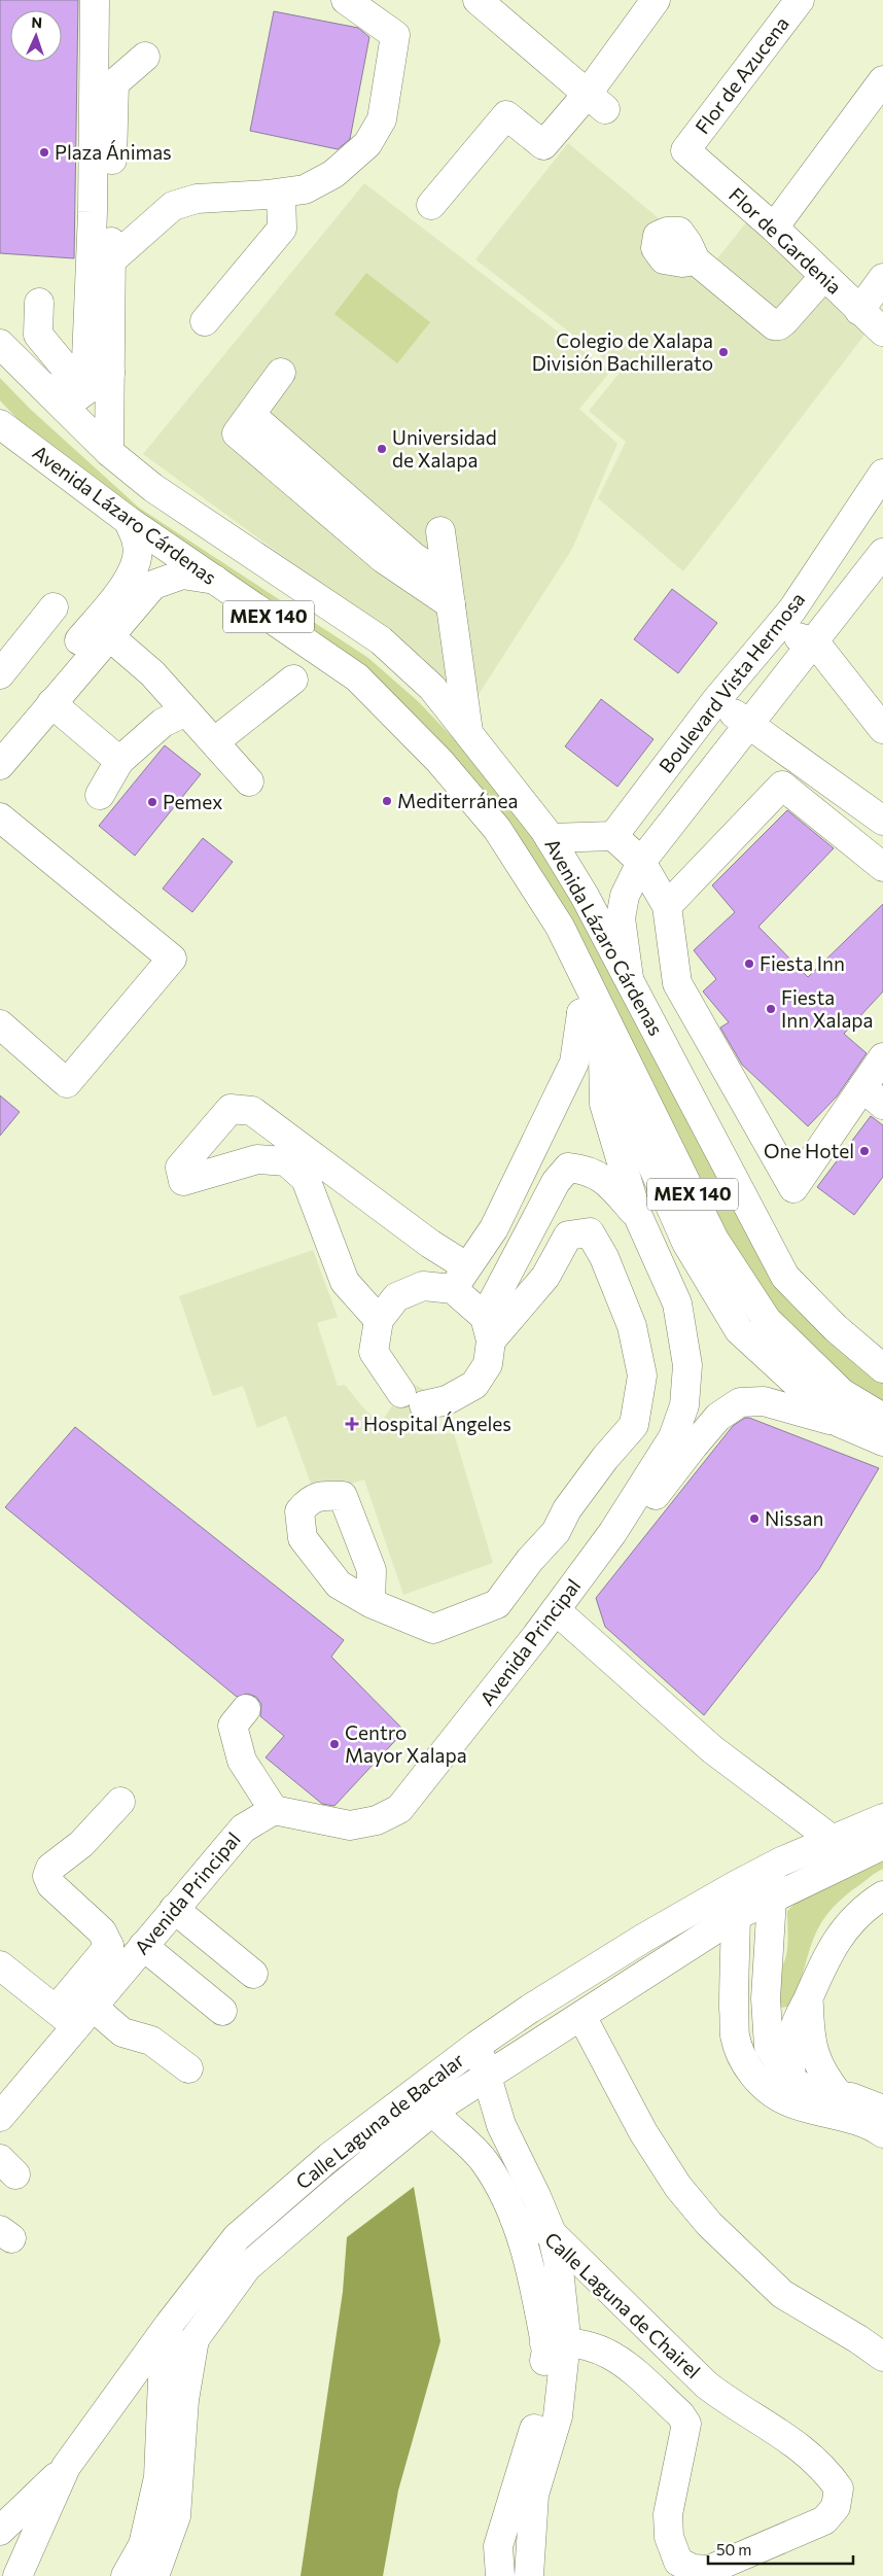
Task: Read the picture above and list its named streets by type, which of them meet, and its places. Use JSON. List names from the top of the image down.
{
  "streets": {
    "main road": [
      "Flor de Azucena",
      "Flor de Gardenia",
      "Avenida Lázaro Cárdenas",
      "MEX 140",
      "Boulevard Vista Hermosa",
      "Avenida Principal",
      "Calle Laguna de Bacalar",
      "Calle Laguna de Chairel"
    ]
  },
  "crossings": [
    ["Flor de Azucena", "Flor de Gardenia"],
    ["Avenida Lázaro Cárdenas", "Boulevard Vista Hermosa"]
  ],
  "places": {
    "other": [
      "Plaza Ánimas",
      "Colegio de Xalapa División Bachillerato",
      "Universidad de Xalapa",
      "Mediterránea",
      "Pemex",
      "Fiesta Inn",
      "Fiesta Inn Xalapa",
      "One Hotel",
      "Nissan",
      "Centro Mayor Xalapa"
    ],
    "health": ["Hospital Ángeles"]
  },
  "scale_bar": "50 m",
  "north": "top"
}
